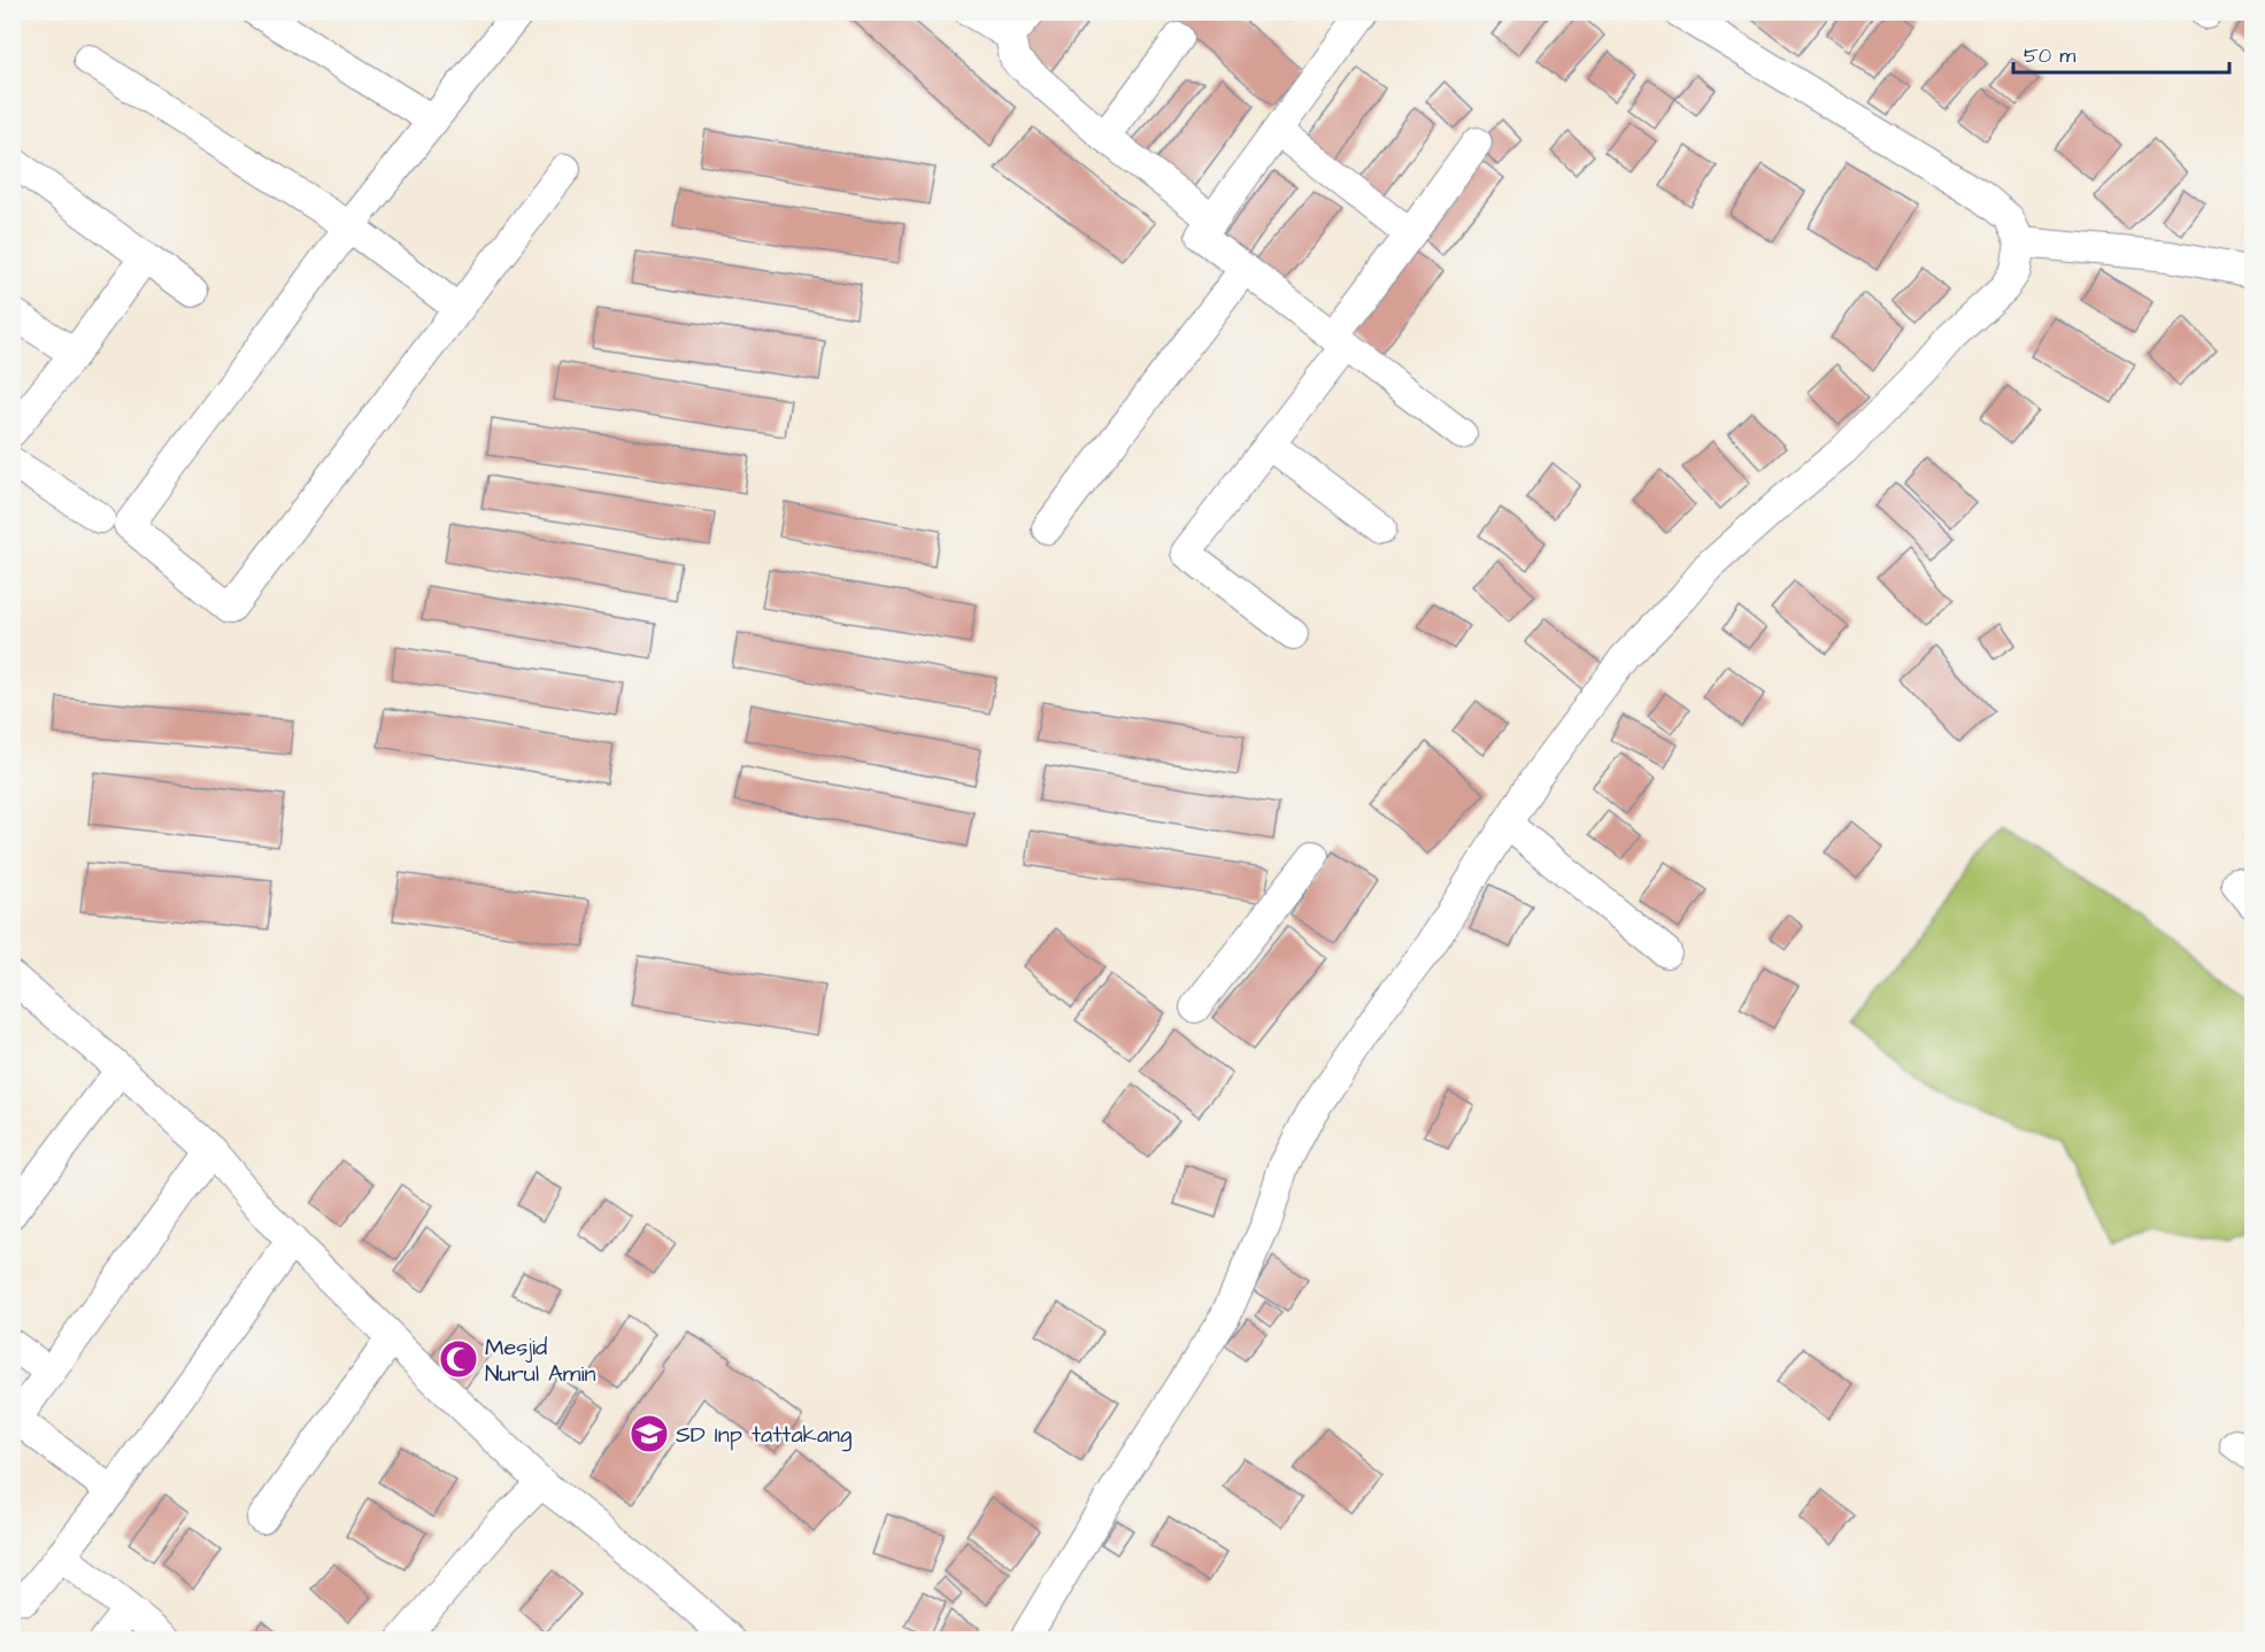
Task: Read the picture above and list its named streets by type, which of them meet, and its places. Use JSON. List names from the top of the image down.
{
  "places": {
    "mosque": ["Mesjid Nurul Amin"],
    "school or university": ["SD Inp tattakang"]
  },
  "scale_bar": "50 m"
}
